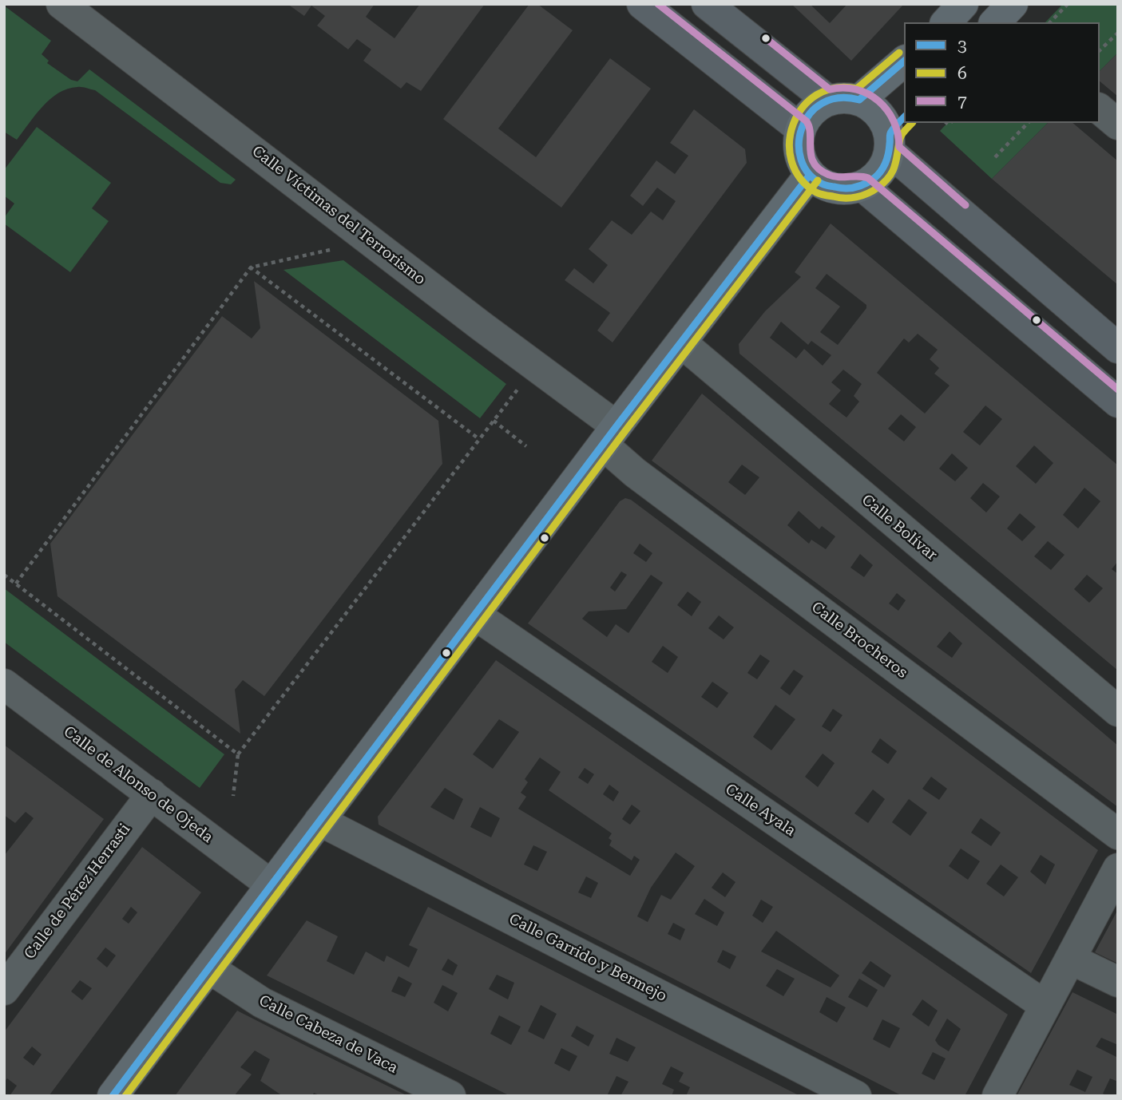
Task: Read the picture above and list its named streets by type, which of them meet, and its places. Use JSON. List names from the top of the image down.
{
  "streets": {
    "street": [
      "Calle Víctimas del Terrorismo",
      "Calle Bolívar",
      "Calle Brocheros",
      "Calle de Alonso de Ojeda",
      "Calle Ayala",
      "Calle de Pérez Herrasti",
      "Calle Garrido y Bermejo",
      "Calle Cabeza de Vaca"
    ]
  },
  "crossings": [
    ["Calle Víctimas del Terrorismo", "Calle Brocheros"],
    ["Calle de Alonso de Ojeda", "Calle de Pérez Herrasti"]
  ],
  "lines": ["transit line 7", "transit line 6", "transit line 3"],
  "legend": ["3", "6", "7"]
}
